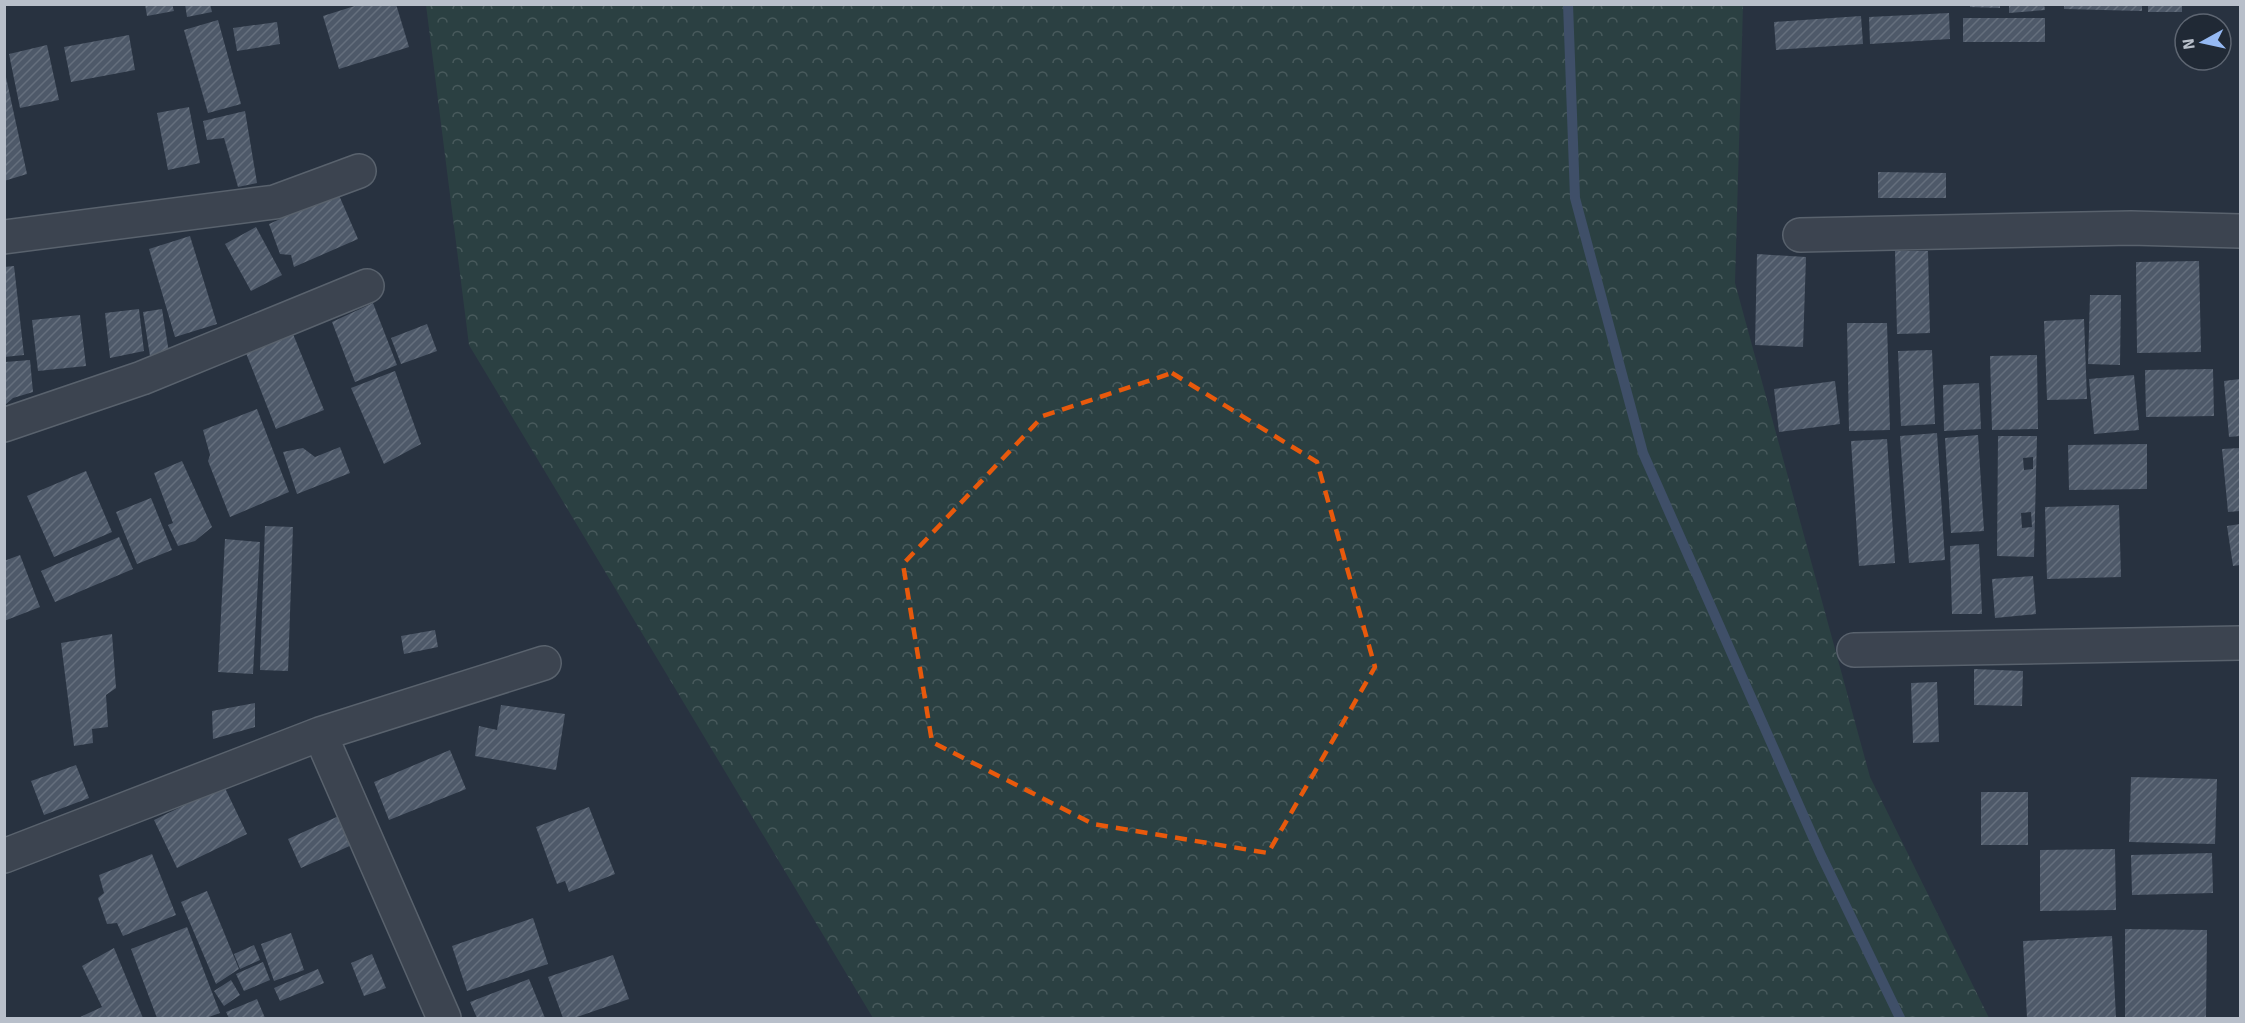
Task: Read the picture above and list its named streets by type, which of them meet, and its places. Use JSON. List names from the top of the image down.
{
  "north": "left"
}
